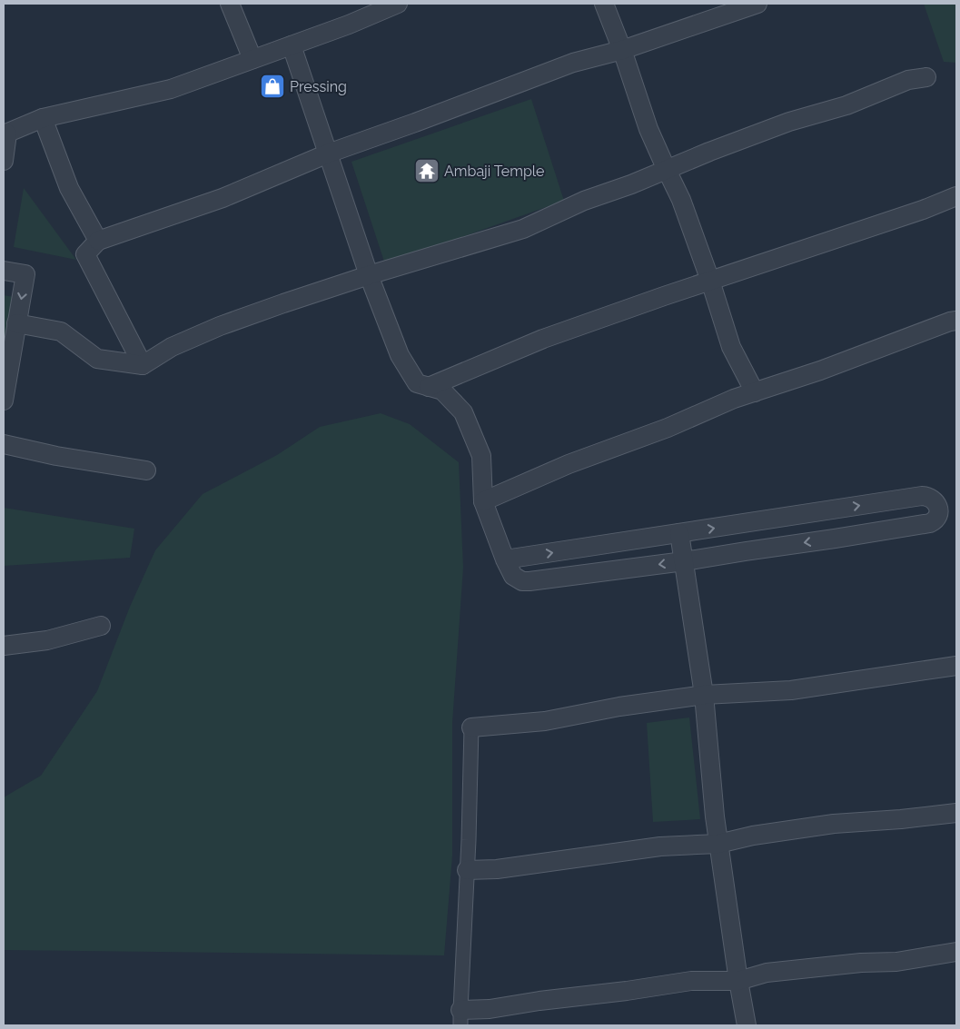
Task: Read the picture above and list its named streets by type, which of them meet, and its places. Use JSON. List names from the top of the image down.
{
  "places": {
    "shop": ["Pressing"],
    "temple": ["Ambaji Temple"]
  }
}
